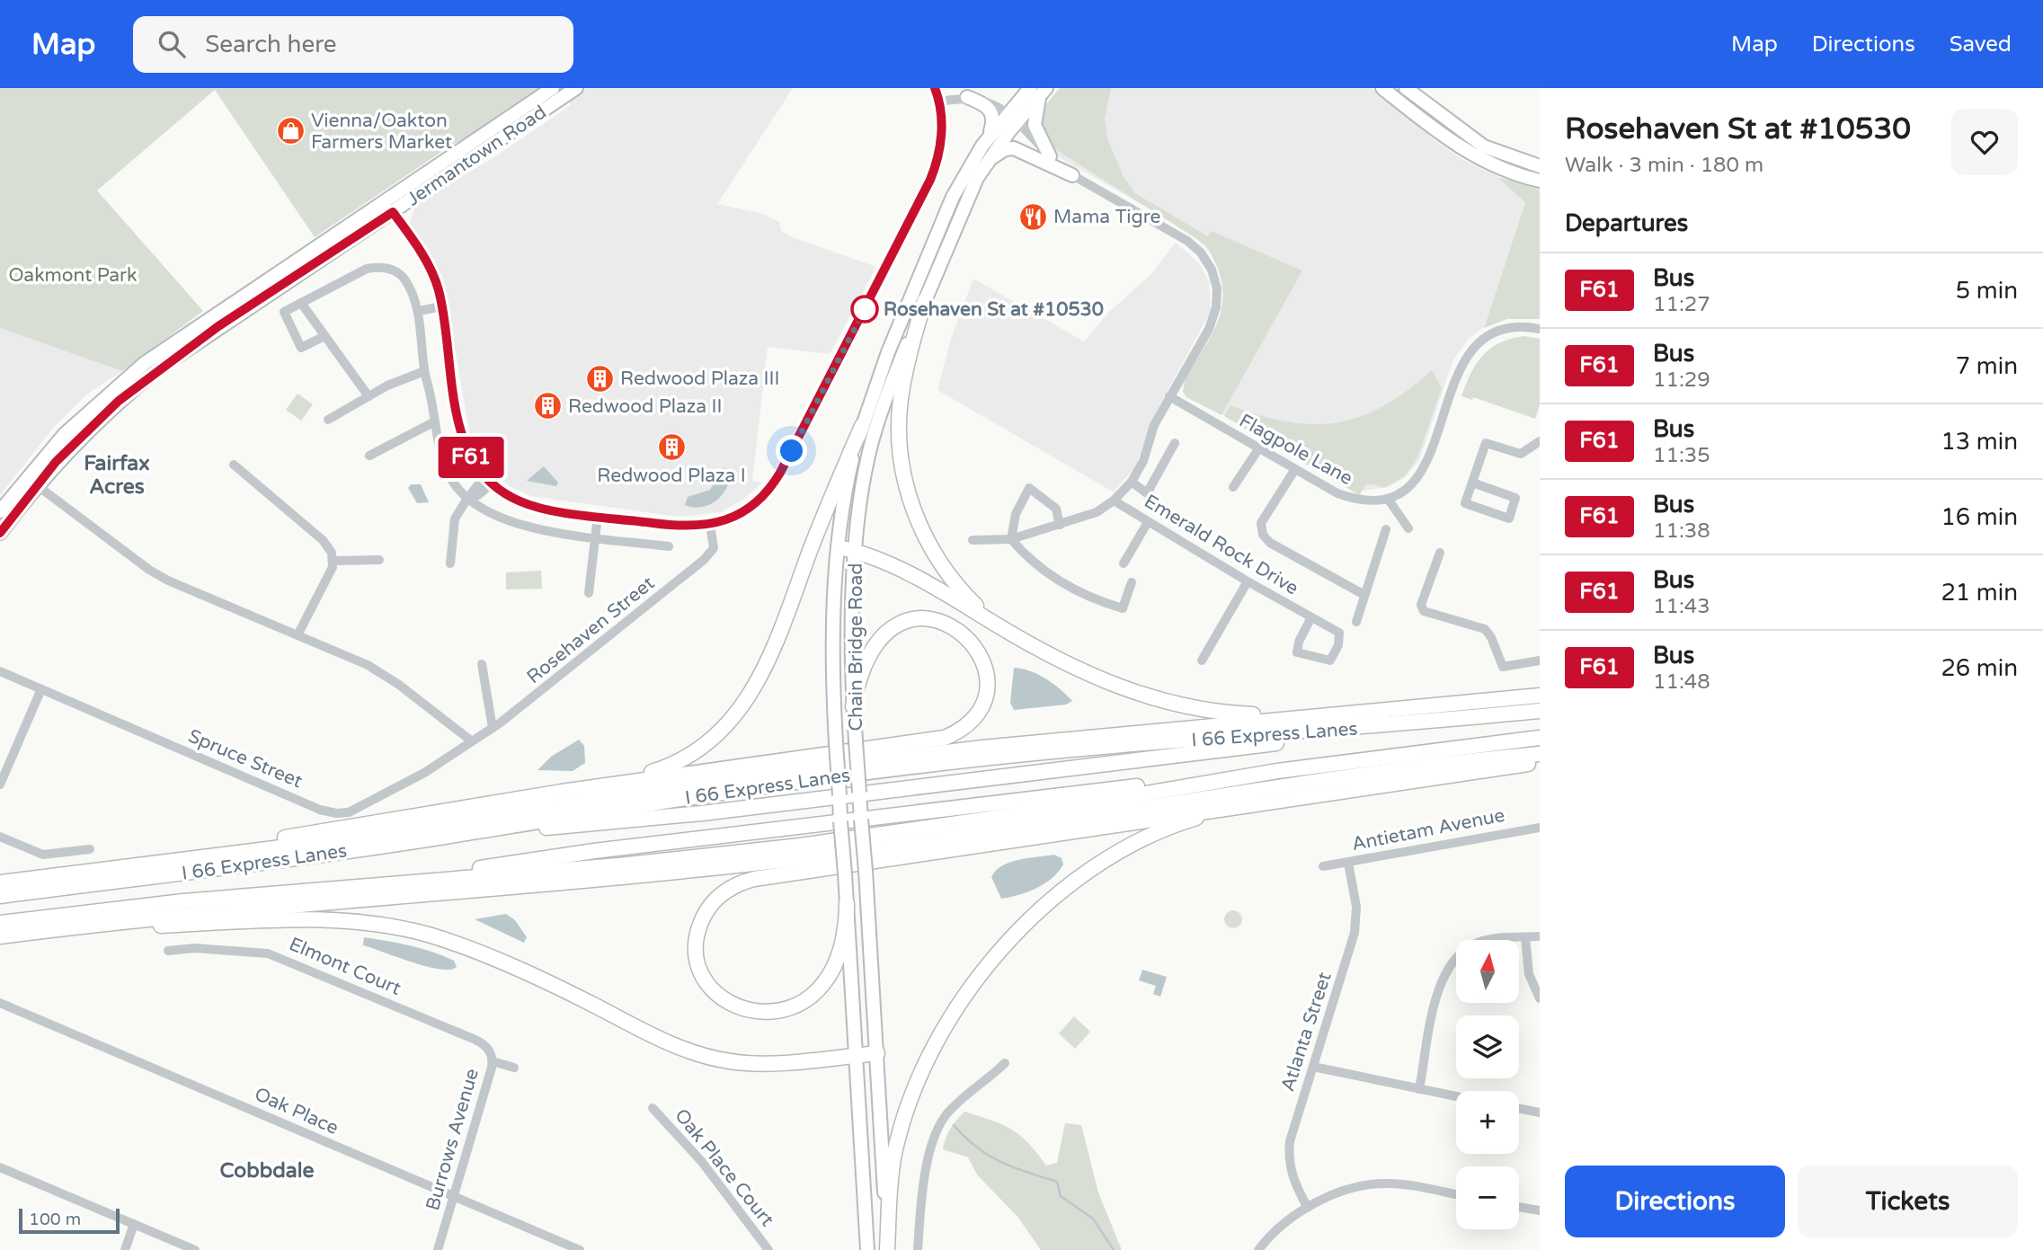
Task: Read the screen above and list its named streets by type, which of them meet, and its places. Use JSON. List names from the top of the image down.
{
  "streets": {
    "highway": ["I 66 Express Lanes"],
    "main road": ["Jermantown Road", "Chain Bridge Road"],
    "street": [
      "Flagpole Lane",
      "Emerald Rock Drive",
      "Rosehaven Street",
      "Spruce Street",
      "Antietam Avenue",
      "Elmont Court",
      "Atlanta Street",
      "Oak Place",
      "Burrows Avenue",
      "Oak Place Court"
    ]
  },
  "crossings": [
    ["Rosehaven Street", "Spruce Street"],
    ["Antietam Avenue", "Atlanta Street"],
    ["Elmont Court", "Burrows Avenue"],
    ["Oak Place", "Burrows Avenue"]
  ],
  "districts": ["Fairfax Acres", "Cobbdale"],
  "parks": ["Oakmont Park"],
  "places": {
    "shop": ["Vienna/Oakton Farmers Market"],
    "restaurant": ["Mama Tigre"],
    "other": ["Rosehaven St at #10530"],
    "building": ["Redwood Plaza III", "Redwood Plaza II", "Redwood Plaza I"]
  },
  "lines": ["bus line F61"],
  "scale_bar": "100 m",
  "north": "top",
  "page": {
    "header": "Map",
    "search": "Search here",
    "nav": ["Map", "Directions", "Saved"],
    "on_map": "F61",
    "heading": [
      ["Rosehaven St at #10530", "Walk · 3 min · 180 m"],
      "Departures"
    ],
    "list": [
      {
        "mark": "F61",
        "name": "Bus",
        "note": "11:27",
        "value": "5 min"
      },
      {
        "mark": "F61",
        "name": "Bus",
        "note": "11:29",
        "value": "7 min"
      },
      {
        "mark": "F61",
        "name": "Bus",
        "note": "11:35",
        "value": "13 min"
      },
      {
        "mark": "F61",
        "name": "Bus",
        "note": "11:38",
        "value": "16 min"
      },
      {
        "mark": "F61",
        "name": "Bus",
        "note": "11:43",
        "value": "21 min"
      },
      {
        "mark": "F61",
        "name": "Bus",
        "note": "11:48",
        "value": "26 min"
      }
    ],
    "map_buttons": ["+", "−"],
    "buttons": ["Directions", "Tickets"],
    "scale": "100 m"
  }
}
